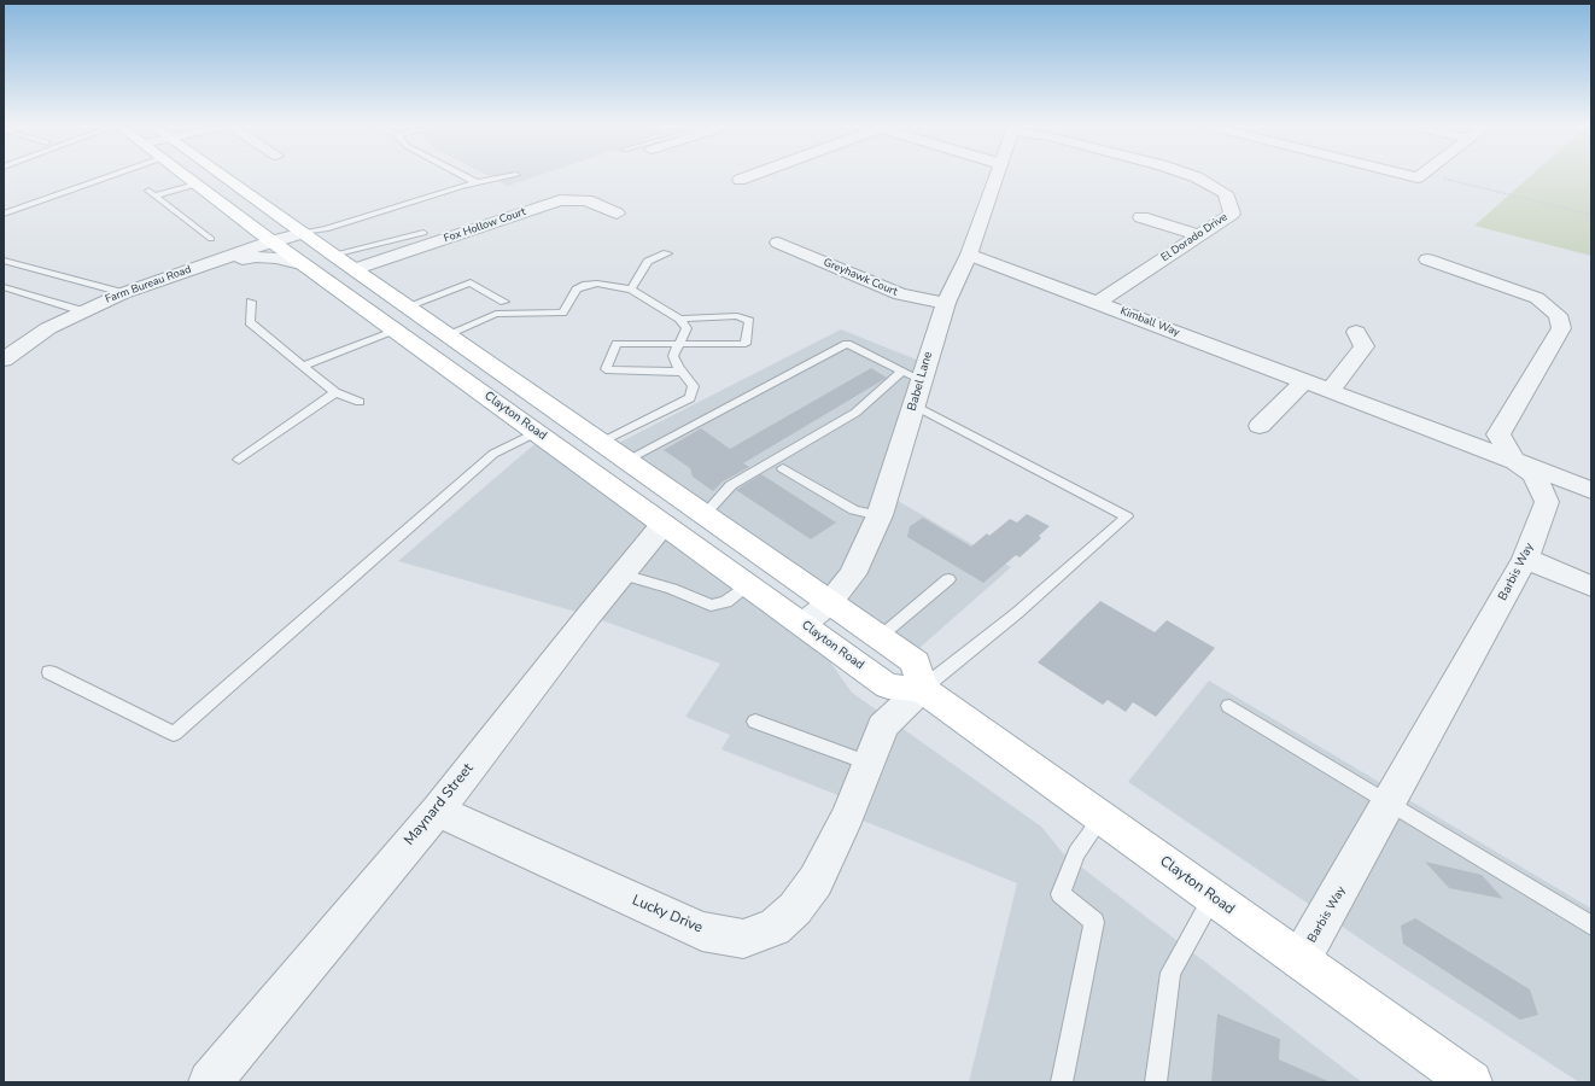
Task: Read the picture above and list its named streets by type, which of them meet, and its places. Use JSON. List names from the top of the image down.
{
  "streets": {
    "main road": ["Clayton Road"],
    "street": [
      "Fox Hollow Court",
      "El Dorado Drive",
      "Greyhawk Court",
      "Farm Bureau Road",
      "Kimball Way",
      "Babel Lane",
      "Barbis Way",
      "Maynard Street",
      "Lucky Drive"
    ]
  },
  "crossings": [
    ["El Dorado Drive", "Kimball Way"],
    ["Greyhawk Court", "Babel Lane"],
    ["Farm Bureau Road", "Clayton Road"],
    ["Kimball Way", "Babel Lane"],
    ["Kimball Way", "Barbis Way"],
    ["Babel Lane", "Clayton Road"],
    ["Clayton Road", "Barbis Way"],
    ["Clayton Road", "Maynard Street"],
    ["Clayton Road", "Lucky Drive"],
    ["Maynard Street", "Lucky Drive"]
  ]
}
